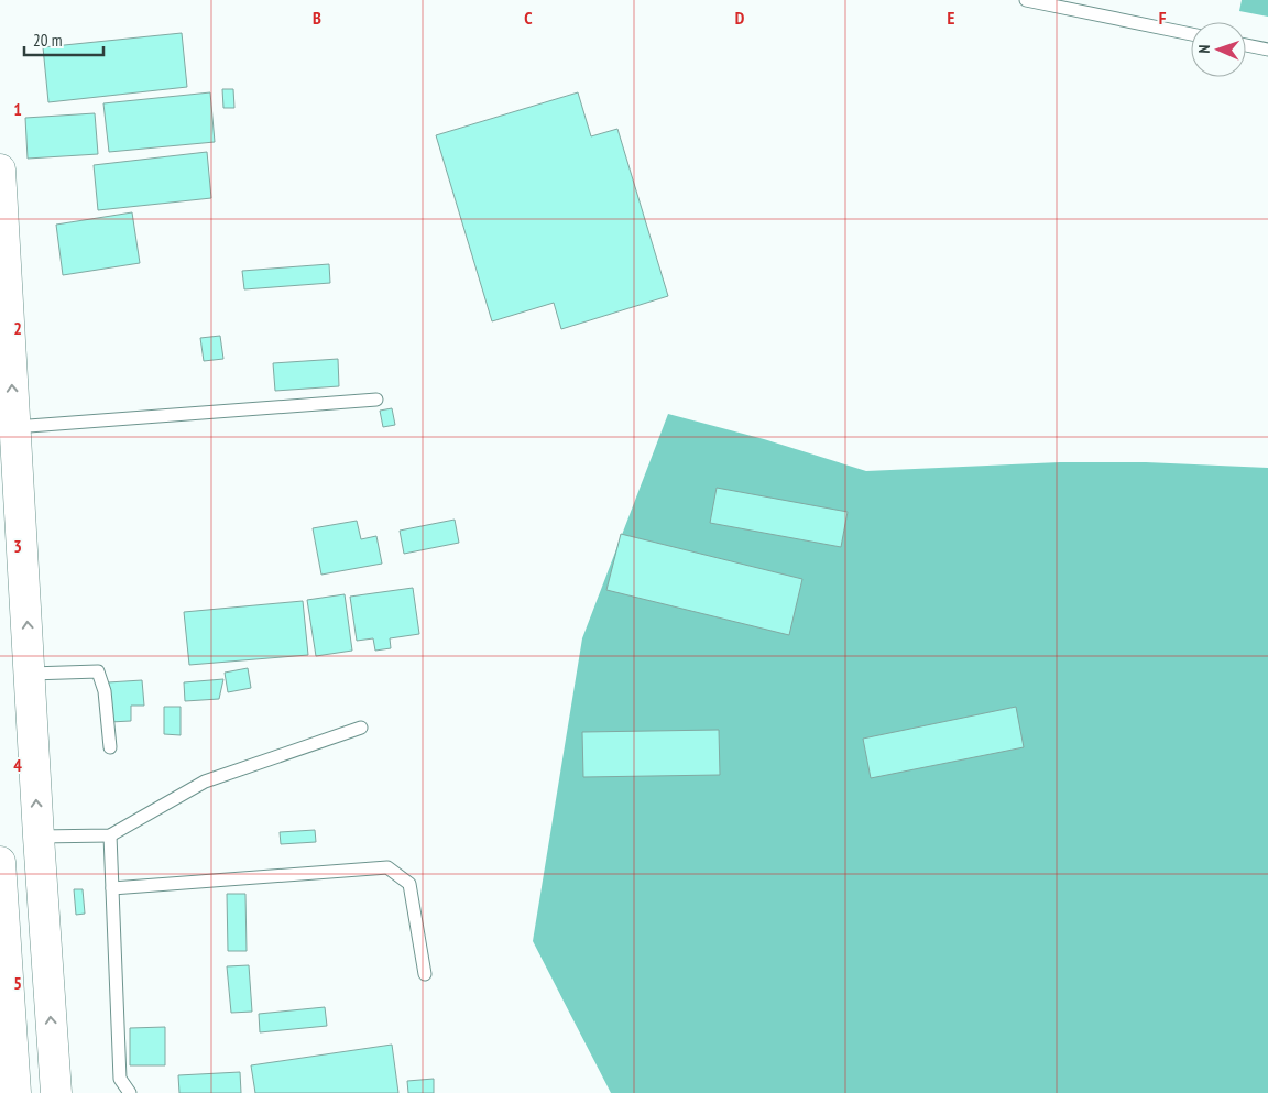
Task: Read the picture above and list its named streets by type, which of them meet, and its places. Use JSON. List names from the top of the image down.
{
  "scale_bar": "20 m",
  "north": "left",
  "grid": {
    "columns": [
      "B",
      "C",
      "D",
      "E",
      "F"
    ],
    "rows": [
      "1",
      "2",
      "3",
      "4",
      "5"
    ]
  }
}
